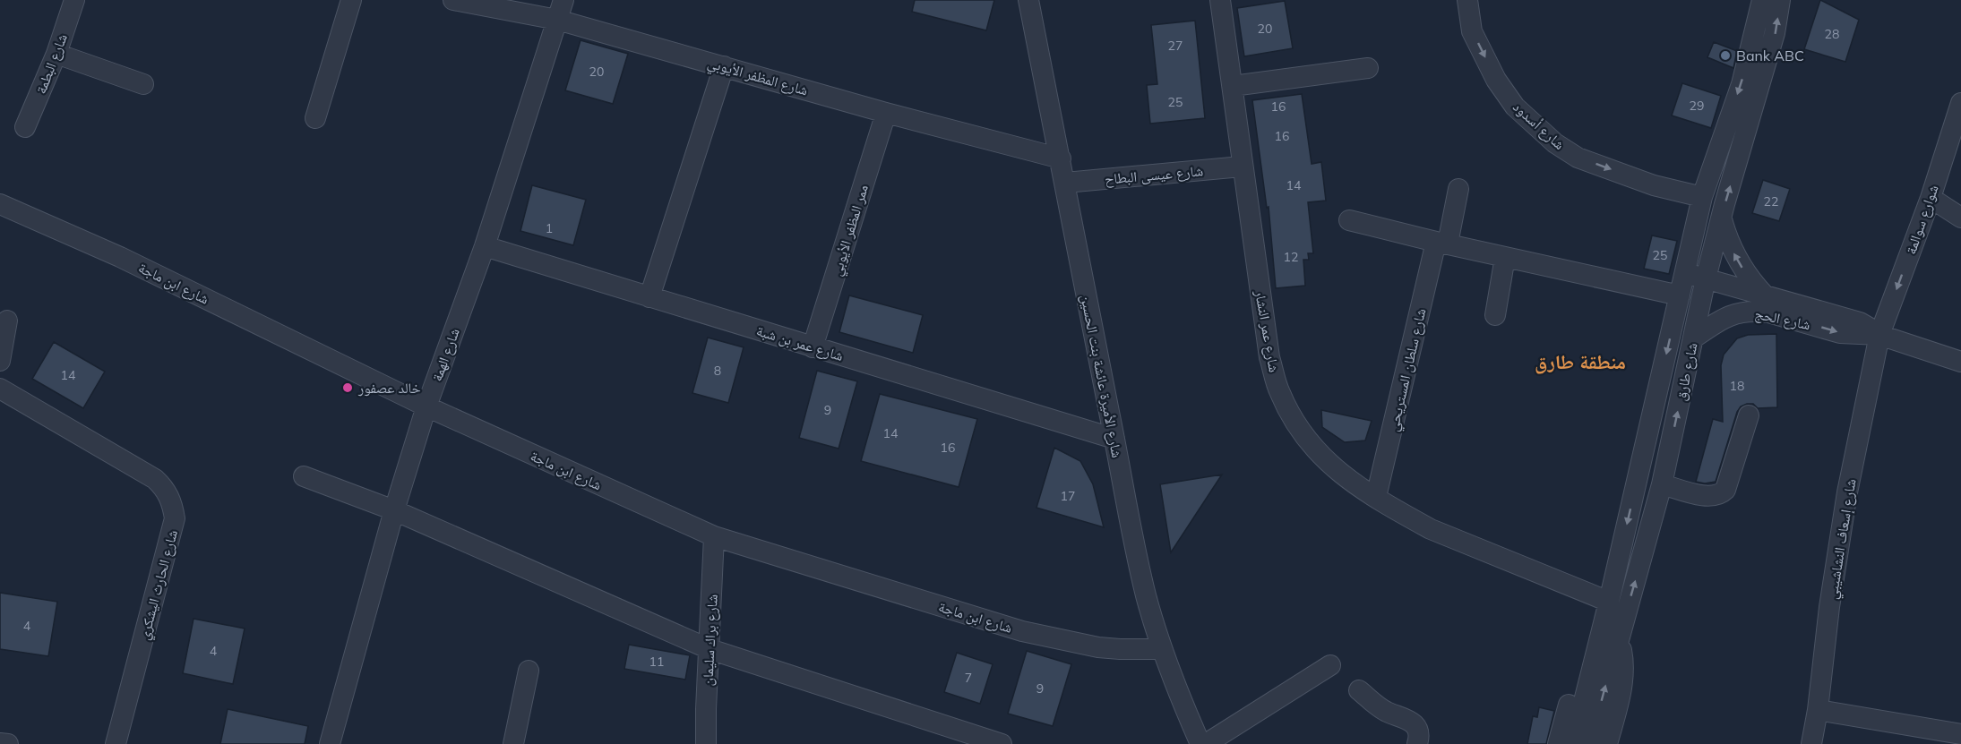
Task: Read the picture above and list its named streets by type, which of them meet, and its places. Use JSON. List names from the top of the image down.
{
  "streets": {
    "street": [
      "شارع البطمة",
      "شارع المظفر الأيوبي",
      "شارع أسدود",
      "شارع عيسى البطاح",
      "شوارع سوالمة",
      "ممر المظفر الأيوبي",
      "شارع ابن ماجة",
      "شارع الحج",
      "شارع عمر النشار",
      "شارع عمر بن شبة",
      "شارع الهمة",
      "شارع سلطان المستريحي",
      "شارع طارق",
      "شارع الأميرة عائشة بنت الحسين",
      "شارع إسعاف النشاشيبي",
      "شارع الحارث اليشكري",
      "شارع براك سليمان"
    ]
  },
  "crossings": [
    ["شارع المظفر الأيوبي", "ممر المظفر الأيوبي"],
    ["شارع المظفر الأيوبي", "شارع الهمة"],
    ["شارع المظفر الأيوبي", "شارع الأميرة عائشة بنت الحسين"],
    ["شارع أسدود", "شارع طارق"],
    ["شارع عيسى البطاح", "شارع عمر النشار"],
    ["شارع عيسى البطاح", "شارع الأميرة عائشة بنت الحسين"],
    ["شوارع سوالمة", "شارع الحج"],
    ["شوارع سوالمة", "شارع إسعاف النشاشيبي"],
    ["ممر المظفر الأيوبي", "شارع عمر بن شبة"],
    ["شارع ابن ماجة", "شارع الهمة"],
    ["شارع ابن ماجة", "شارع الأميرة عائشة بنت الحسين"],
    ["شارع ابن ماجة", "شارع براك سليمان"],
    ["شارع الحج", "شارع طارق"],
    ["شارع الحج", "شارع إسعاف النشاشيبي"],
    ["شارع عمر النشار", "شارع سلطان المستريحي"],
    ["شارع عمر النشار", "شارع طارق"],
    ["شارع عمر بن شبة", "شارع الهمة"],
    ["شارع عمر بن شبة", "شارع الأميرة عائشة بنت الحسين"]
  ],
  "one_way": ["شارع أسدود", "شوارع سوالمة"],
  "districts": ["منطقة طارق"],
  "places": ["Bank ABC", "خالد عصفور"],
  "house_numbers": [
    "20",
    "28",
    "27",
    "20",
    "25",
    "29",
    "16",
    "16",
    "14",
    "22",
    "1",
    "25",
    "12",
    "8",
    "14",
    "18",
    "9",
    "14",
    "16",
    "17",
    "4",
    "4",
    "11",
    "7",
    "9"
  ]
}
